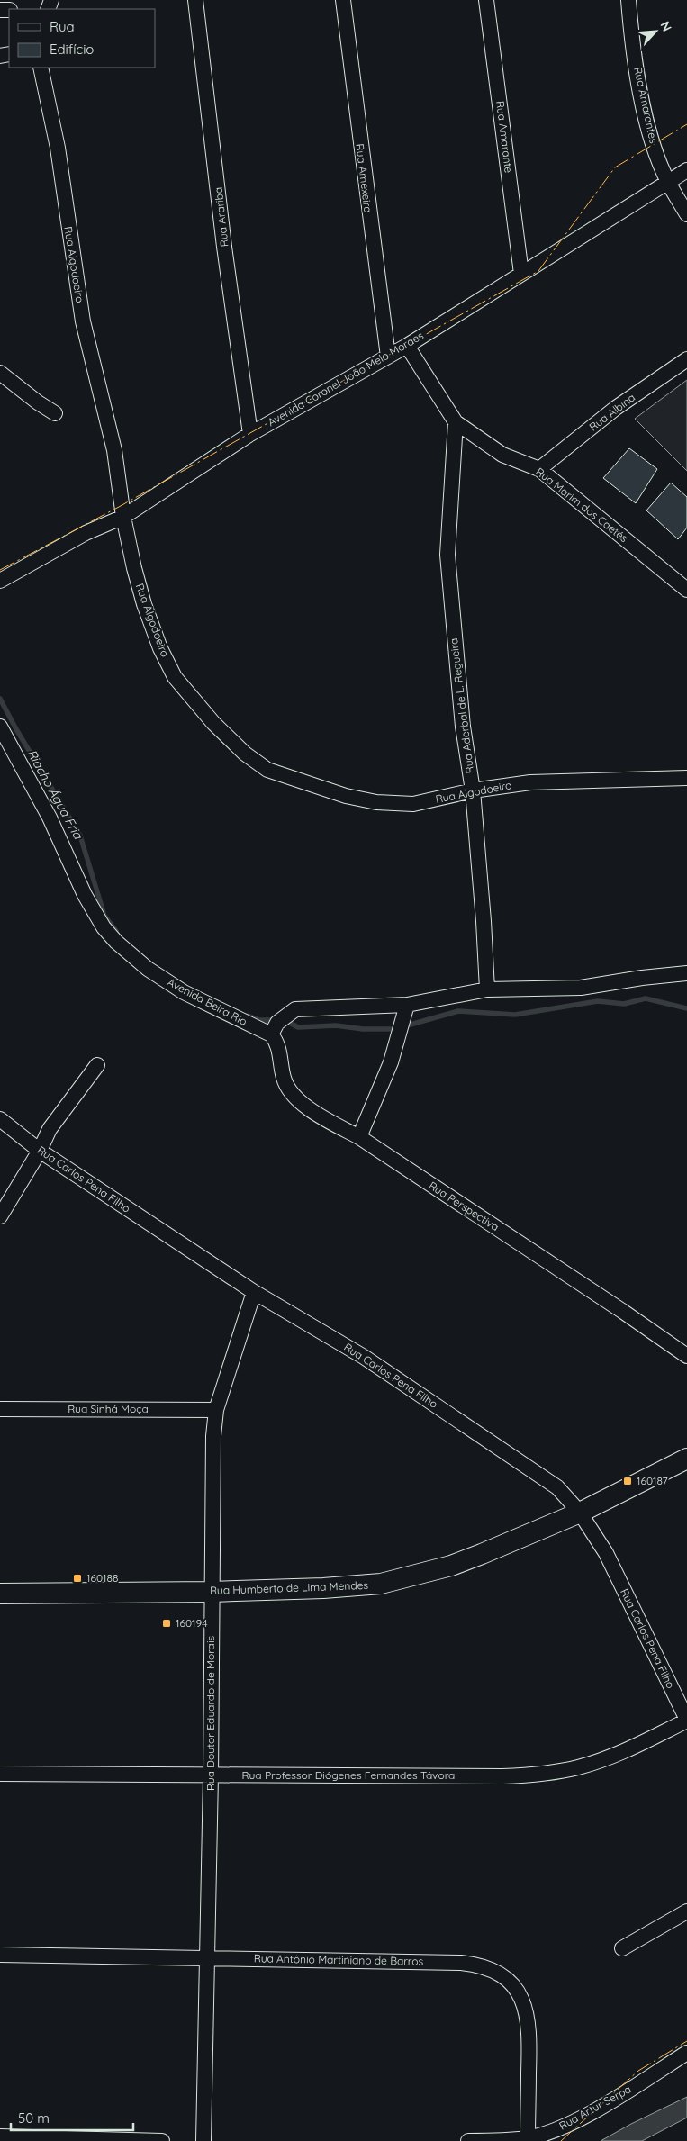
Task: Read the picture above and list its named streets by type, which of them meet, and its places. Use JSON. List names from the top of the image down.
{
  "streets": {
    "street": [
      "Rua Amarantes",
      "Rua Amarante",
      "Rua Amexeira",
      "Rua Arariba",
      "Rua Algodoeiro",
      "Avenida Coronel João Melo Moraes",
      "Rua Albina",
      "Rua Marim dos Caetés",
      "Rua Aderbal de L. Regueira",
      "Avenida Beira Rio",
      "Rua Carlos Pena Filho",
      "Rua Perspectiva",
      "Rua Sinhá Moça",
      "Rua Humberto de Lima Mendes",
      "Rua Doutor Eduardo de Morais",
      "Rua Professor Diógenes Fernandes Távora",
      "Rua Antônio Martiniano de Barros",
      "Rua Artur Serpa"
    ]
  },
  "crossings": [
    ["Rua Amarantes", "Avenida Coronel João Melo Moraes"],
    ["Rua Amarante", "Avenida Coronel João Melo Moraes"],
    ["Rua Amexeira", "Avenida Coronel João Melo Moraes"],
    ["Rua Arariba", "Avenida Coronel João Melo Moraes"],
    ["Rua Algodoeiro", "Avenida Coronel João Melo Moraes"],
    ["Rua Algodoeiro", "Rua Aderbal de L. Regueira"],
    ["Avenida Coronel João Melo Moraes", "Rua Marim dos Caetés"],
    ["Rua Albina", "Rua Marim dos Caetés"],
    ["Rua Marim dos Caetés", "Rua Aderbal de L. Regueira"],
    ["Avenida Beira Rio", "Rua Perspectiva"],
    ["Rua Carlos Pena Filho", "Rua Humberto de Lima Mendes"],
    ["Rua Carlos Pena Filho", "Rua Doutor Eduardo de Morais"],
    ["Rua Carlos Pena Filho", "Rua Professor Diógenes Fernandes Távora"],
    ["Rua Sinhá Moça", "Rua Doutor Eduardo de Morais"],
    ["Rua Humberto de Lima Mendes", "Rua Doutor Eduardo de Morais"],
    ["Rua Doutor Eduardo de Morais", "Rua Professor Diógenes Fernandes Távora"],
    ["Rua Doutor Eduardo de Morais", "Rua Antônio Martiniano de Barros"],
    ["Rua Antônio Martiniano de Barros", "Rua Artur Serpa"]
  ],
  "water": ["Riacho Água Fria"],
  "places": {
    "transit": ["160187", "160188", "160194"]
  },
  "legend": ["Rua", "Edifício"],
  "scale_bar": "50 m",
  "north": "top right"
}
